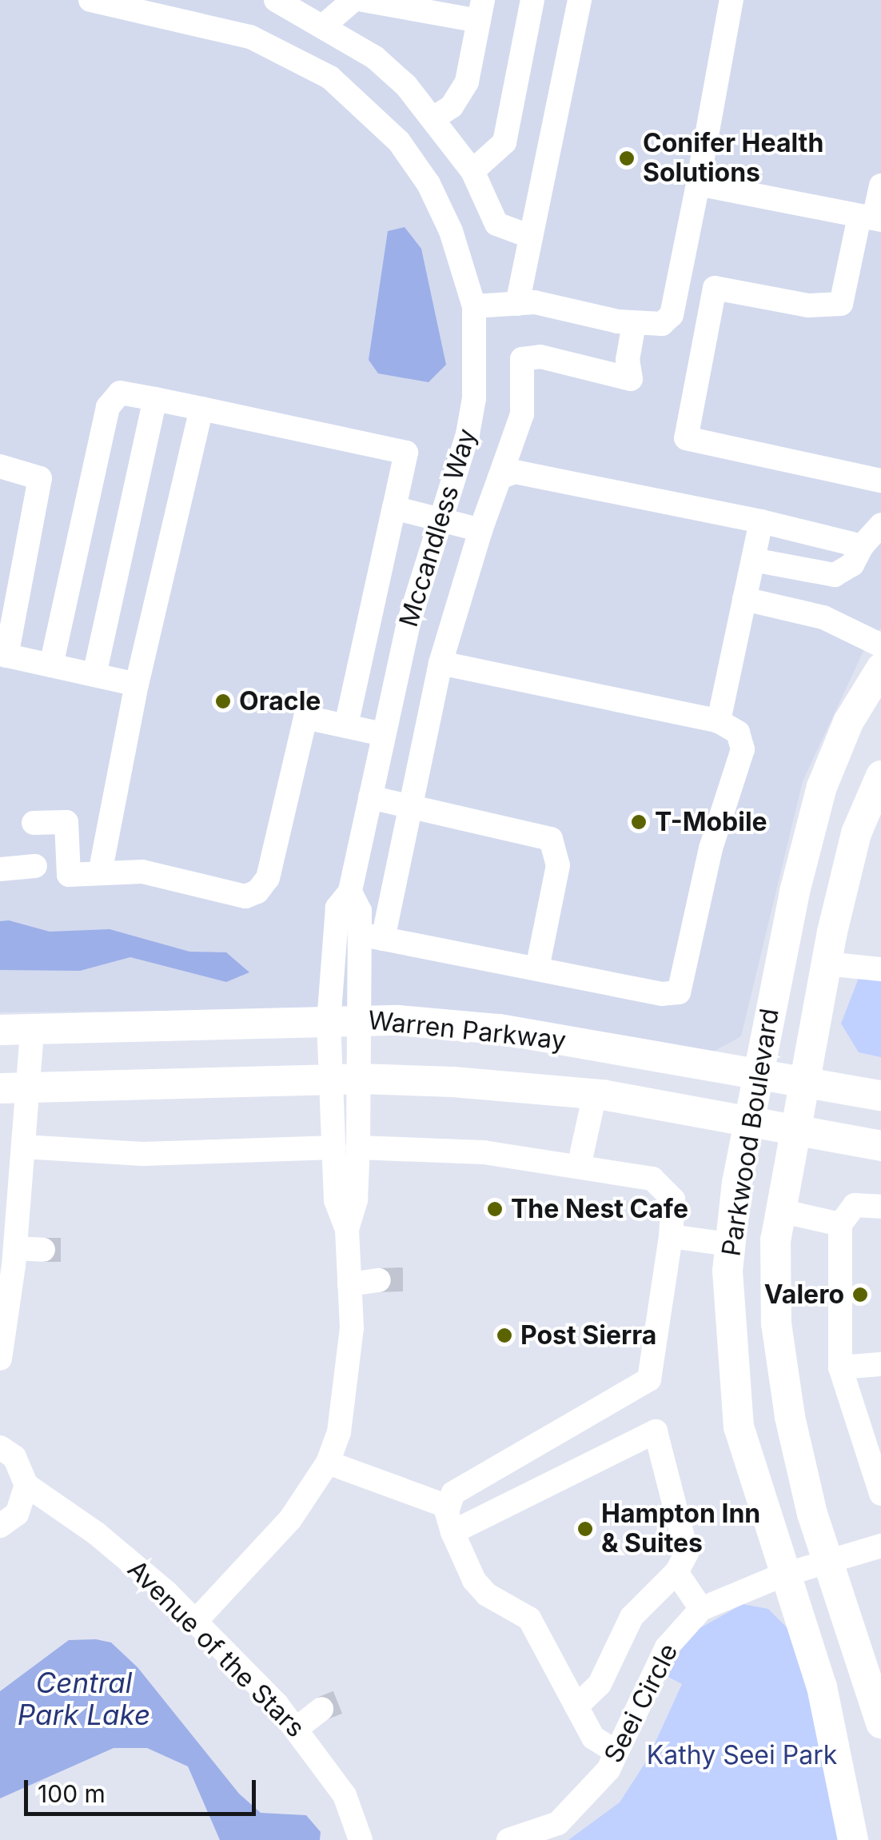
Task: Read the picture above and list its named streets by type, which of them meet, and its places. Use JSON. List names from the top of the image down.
{
  "streets": {
    "main road": ["Warren Parkway", "Parkwood Boulevard"],
    "street": ["Mccandless Way", "Avenue of the Stars", "Seei Circle"]
  },
  "crossings": [
    ["Mccandless Way", "Warren Parkway"],
    ["Warren Parkway", "Parkwood Boulevard"],
    ["Parkwood Boulevard", "Seei Circle"]
  ],
  "water": ["Central Park Lake"],
  "parks": ["Kathy Seei Park"],
  "places": [
    "Conifer Health Solutions",
    "Oracle",
    "T-Mobile",
    "The Nest Cafe",
    "Valero",
    "Post Sierra",
    "Hampton Inn & Suites"
  ],
  "scale_bar": "100 m"
}
